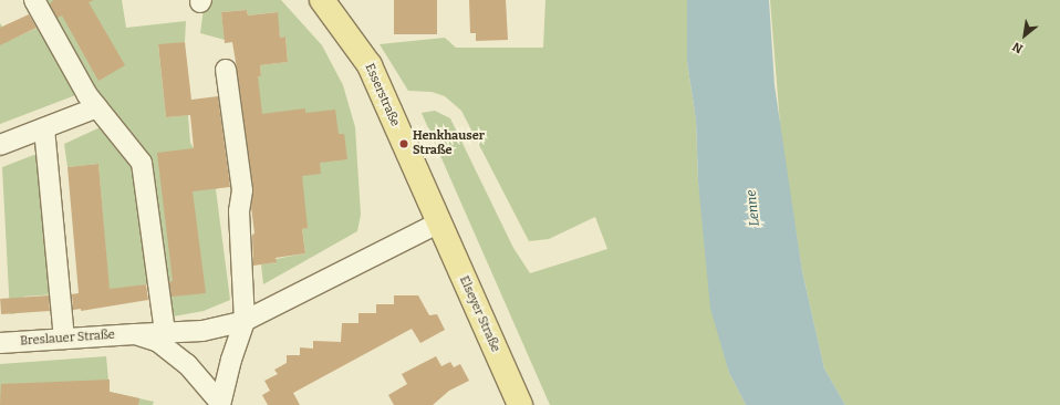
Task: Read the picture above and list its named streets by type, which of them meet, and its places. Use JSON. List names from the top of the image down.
{
  "streets": {
    "main road": ["Esserstraße", "Elseyer Straße"],
    "street": ["Breslauer Straße"]
  },
  "crossings": [
    ["Esserstraße", "Elseyer Straße"]
  ],
  "water": ["Lenne"],
  "places": ["Henkhauser Straße"],
  "north": "bottom left"
}
